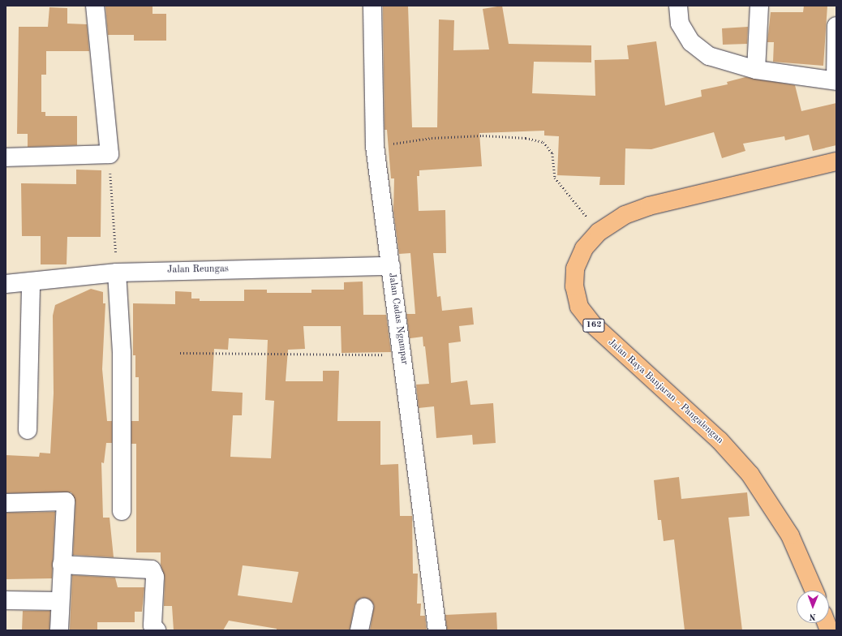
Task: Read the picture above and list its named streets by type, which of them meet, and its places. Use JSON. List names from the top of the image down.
{
  "streets": {
    "main road": ["162", "Jalan Raya Banjaran - Pangalengan"],
    "street": ["Jalan Reungas", "Jalan Cadas Ngampar"]
  },
  "crossings": [
    ["Jalan Reungas", "Jalan Cadas Ngampar"]
  ],
  "north": "bottom"
}
